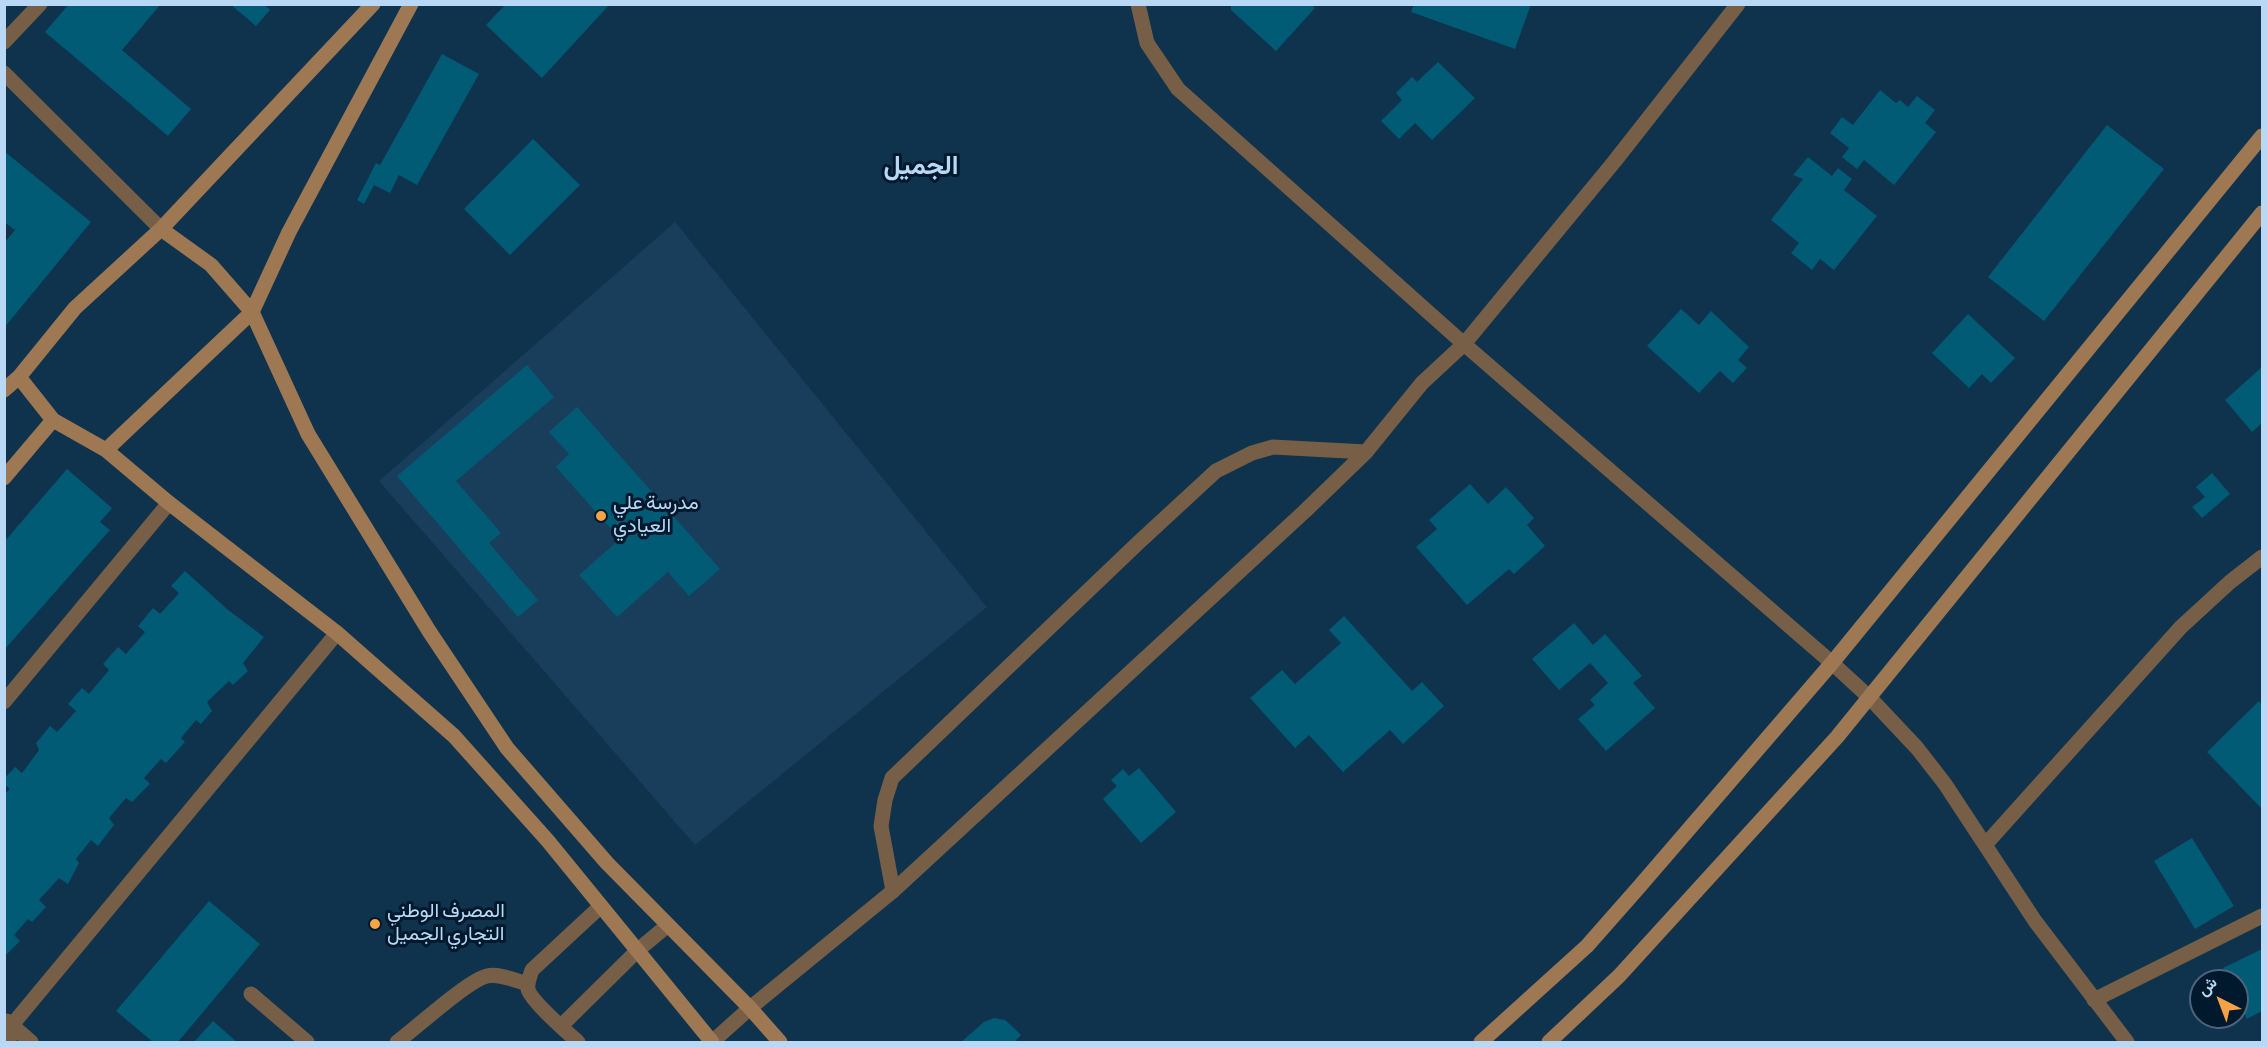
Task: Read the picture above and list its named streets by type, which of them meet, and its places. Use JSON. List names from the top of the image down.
{
  "districts": ["الجميل"],
  "places": ["مدرسة علي العيادي", "المصرف الوطني التجاري الجميل"],
  "north": "top left"
}
